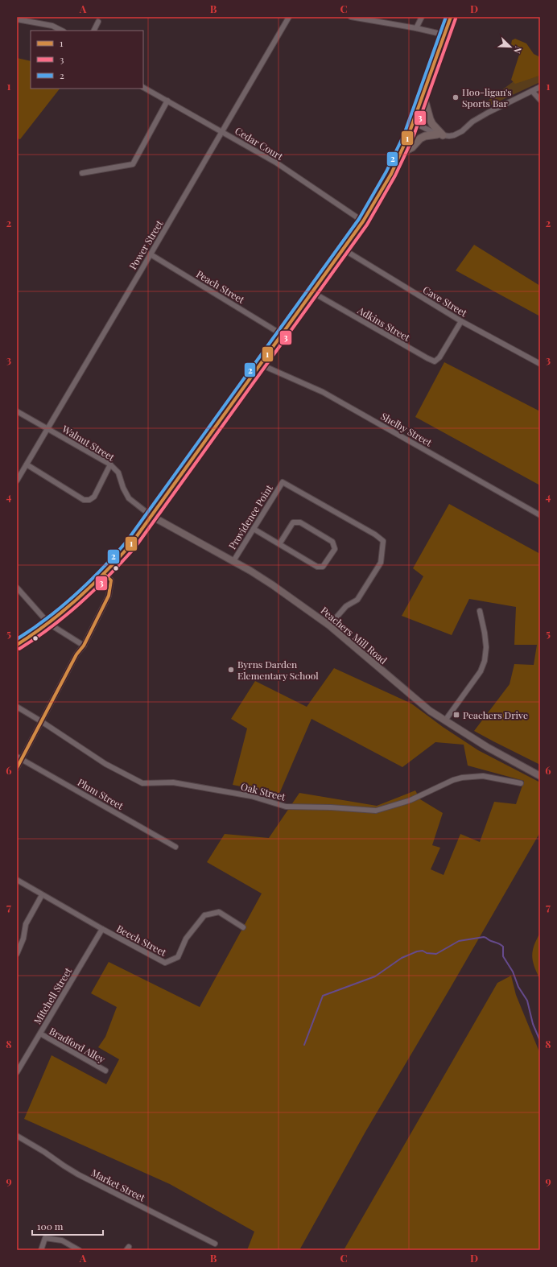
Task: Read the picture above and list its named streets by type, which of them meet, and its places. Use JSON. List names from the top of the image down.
{
  "streets": {
    "main road": ["Peachers Mill Road"],
    "street": [
      "Cedar Court",
      "Power Street",
      "Peach Street",
      "Cave Street",
      "Adkins Street",
      "Shelby Street",
      "Walnut Street",
      "Providence Point",
      "Oak Street",
      "Plum Street",
      "Beech Street",
      "Mitchell Street",
      "Bradford Alley",
      "Market Street"
    ]
  },
  "crossings": [
    ["Cedar Court", "Power Street"],
    ["Power Street", "Peach Street"],
    ["Power Street", "Walnut Street"],
    ["Cave Street", "Adkins Street"],
    ["Walnut Street", "Peachers Mill Road"],
    ["Providence Point", "Peachers Mill Road"],
    ["Beech Street", "Mitchell Street"],
    ["Mitchell Street", "Bradford Alley"]
  ],
  "places": {
    "other": ["Hoo-ligan's Sports Bar", "Byrns Darden Elementary School"],
    "transit": ["Peachers Drive"]
  },
  "lines": ["transit line 1", "transit line 2", "transit line 3"],
  "legend": ["1", "3", "2"],
  "scale_bar": "100 m",
  "north": "bottom right",
  "grid": {
    "columns": [
      "A",
      "B",
      "C",
      "D"
    ],
    "rows": [
      "1",
      "2",
      "3",
      "4",
      "5",
      "6",
      "7",
      "8",
      "9"
    ]
  }
}
